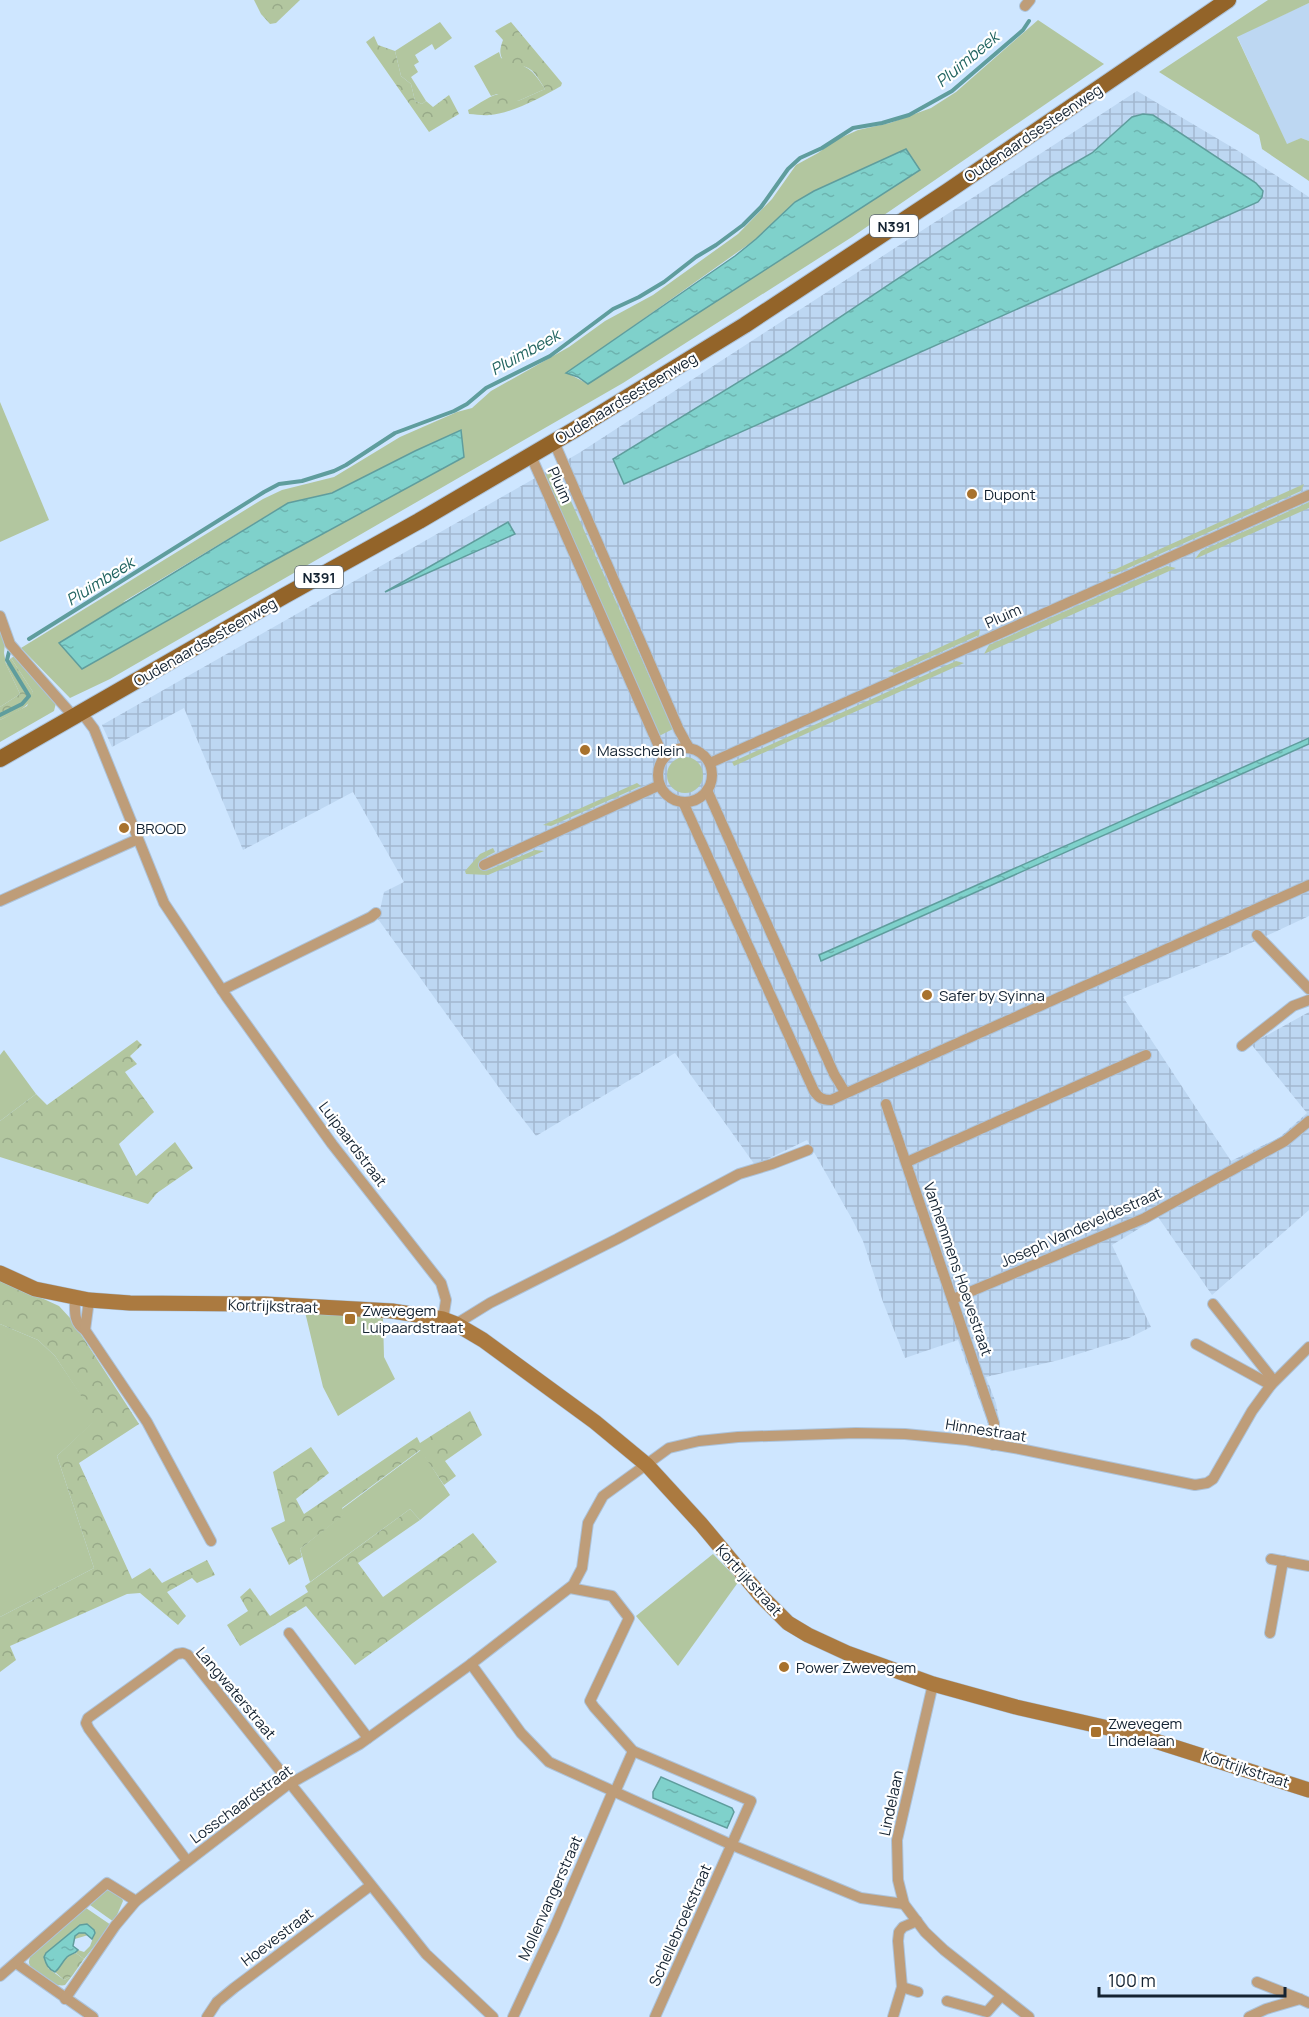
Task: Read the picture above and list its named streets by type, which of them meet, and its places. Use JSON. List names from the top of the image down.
{
  "streets": {
    "main road": ["Oudenaardsesteenweg", "N391", "Kortrijkstraat"],
    "street": [
      "Pluim",
      "Luipaardstraat",
      "Joseph Vandeveldestraat",
      "Vanhemmens Hoevestraat",
      "Hinnestraat",
      "Langwaterstraat",
      "Lindelaan",
      "Losschaardstraat",
      "Mollenvangerstraat",
      "Schellebroekstraat",
      "Hoevestraat"
    ]
  },
  "crossings": [
    ["Oudenaardsesteenweg", "Pluim"],
    ["Oudenaardsesteenweg", "Luipaardstraat"],
    ["Luipaardstraat", "Kortrijkstraat"],
    ["Joseph Vandeveldestraat", "Vanhemmens Hoevestraat"],
    ["Vanhemmens Hoevestraat", "Hinnestraat"],
    ["Kortrijkstraat", "Hinnestraat"],
    ["Kortrijkstraat", "Lindelaan"],
    ["Kortrijkstraat", "Losschaardstraat"],
    ["Hinnestraat", "Losschaardstraat"],
    ["Langwaterstraat", "Losschaardstraat"],
    ["Mollenvangerstraat", "Schellebroekstraat"]
  ],
  "water": ["Pluimbeek"],
  "places": {
    "other": [
      "Dupont",
      "Masschelein",
      "BROOD",
      "Safer by Syinna",
      "Power Zwevegem"
    ],
    "transit": ["Zwevegem Luipaardstraat", "Zwevegem Lindelaan"]
  },
  "scale_bar": "100 m"
}
